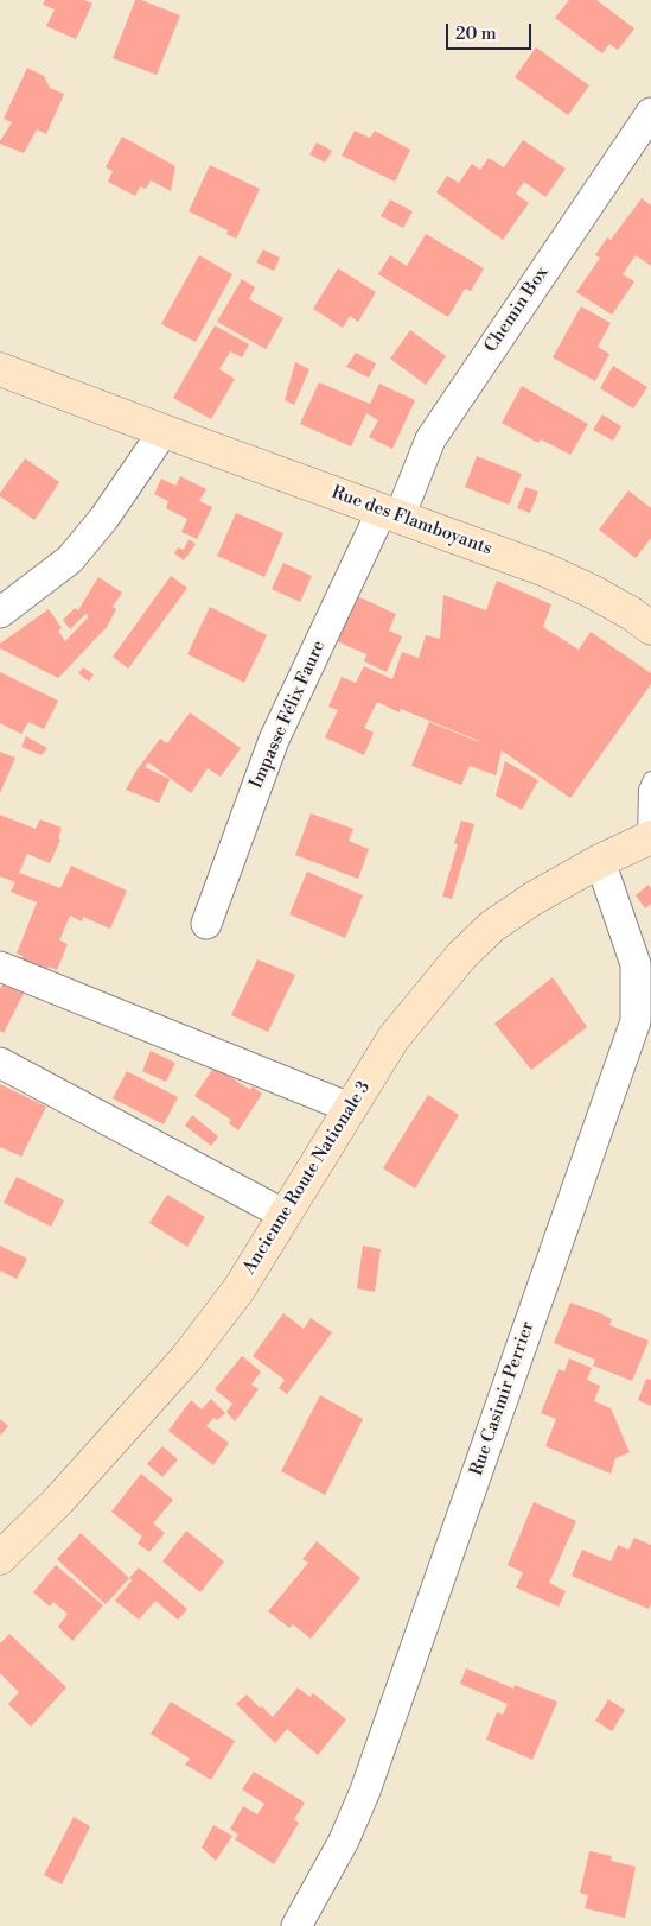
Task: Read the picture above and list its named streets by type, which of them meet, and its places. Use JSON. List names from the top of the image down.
{
  "streets": {
    "main road": ["Rue des Flamboyants", "Ancienne Route Nationale 3"],
    "street": ["Chemin Box", "Impasse Félix Faure", "Rue Casimir Perrier"]
  },
  "crossings": [
    ["Chemin Box", "Rue des Flamboyants"],
    ["Chemin Box", "Impasse Félix Faure"],
    ["Rue des Flamboyants", "Impasse Félix Faure"],
    ["Ancienne Route Nationale 3", "Rue Casimir Perrier"]
  ],
  "scale_bar": "20 m"
}
